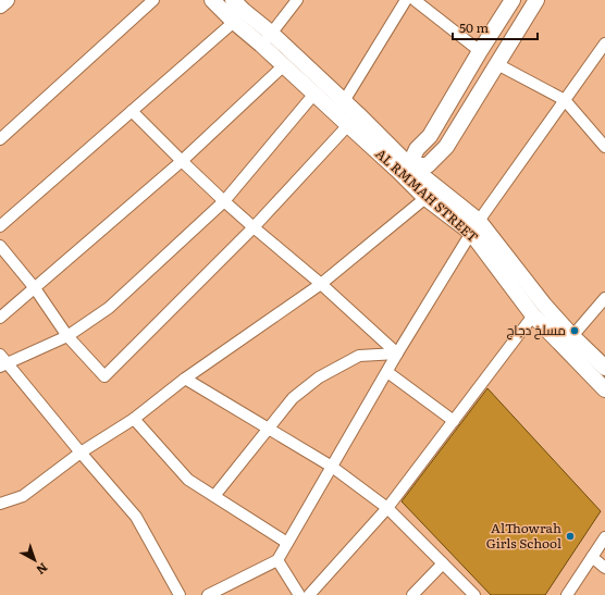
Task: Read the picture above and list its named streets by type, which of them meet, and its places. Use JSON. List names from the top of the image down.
{
  "streets": {
    "street": ["AL RMMAH STREET"]
  },
  "places": ["مسلخ دجاج", "AlThowrah Girls School"],
  "scale_bar": "50 m",
  "north": "bottom right"
}
